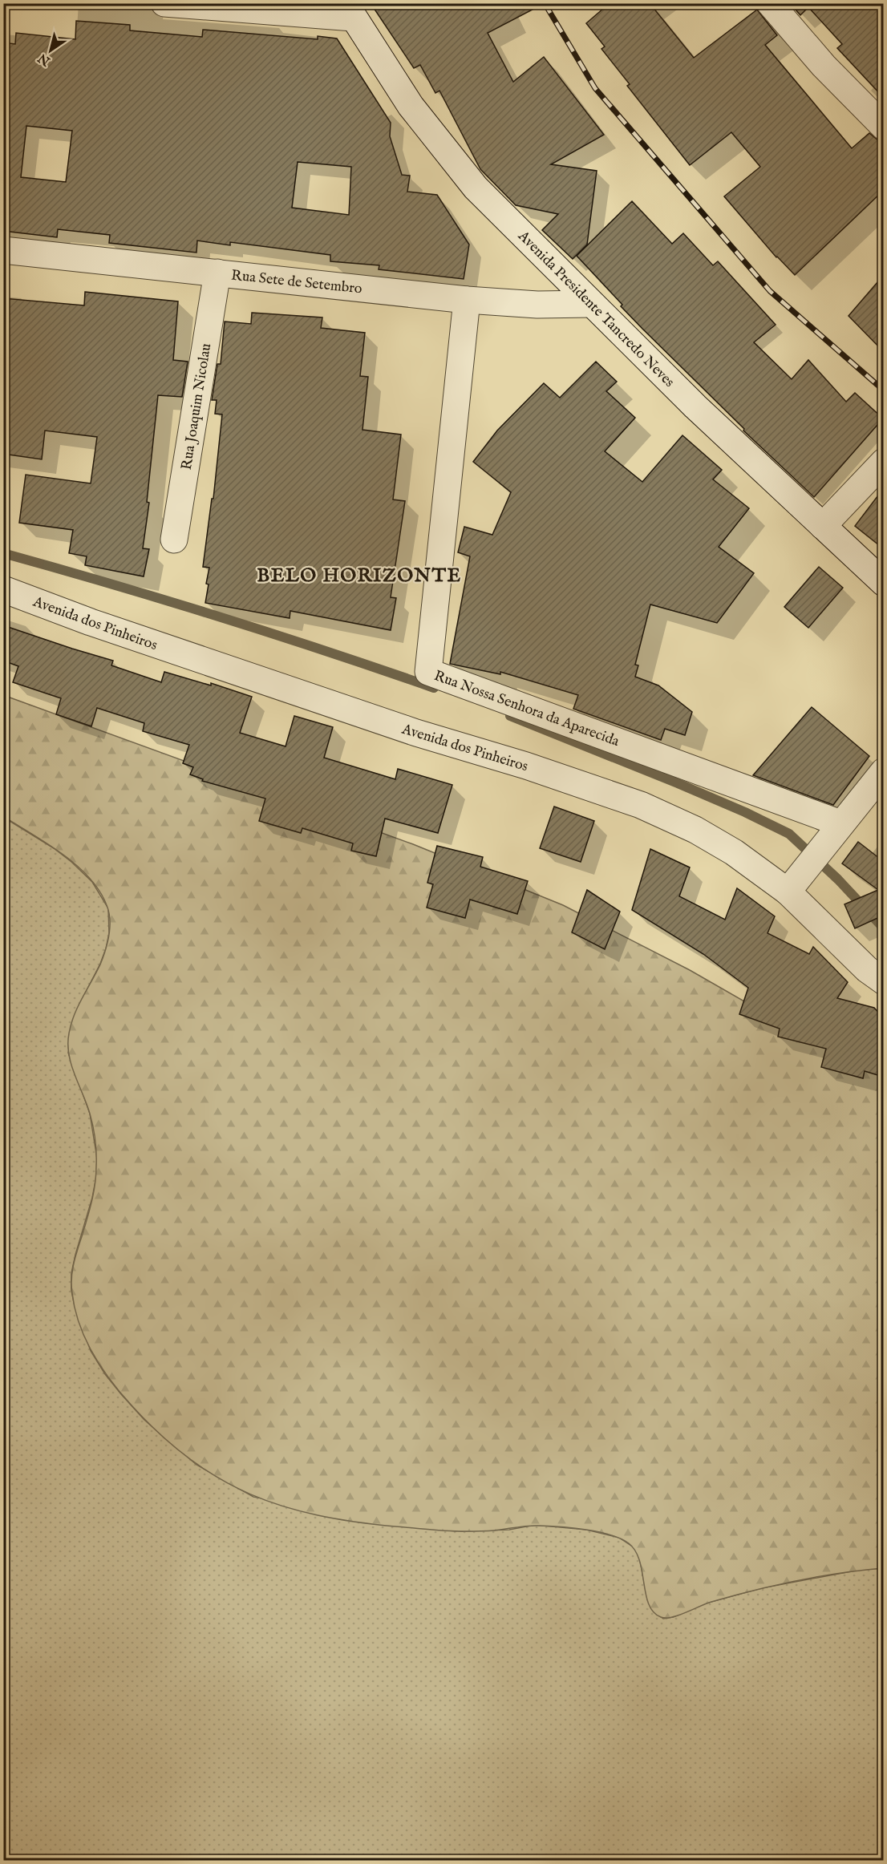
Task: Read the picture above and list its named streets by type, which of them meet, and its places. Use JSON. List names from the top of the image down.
{
  "streets": {
    "street": [
      "Rua Sete de Setembro",
      "Avenida Presidente Tancredo Neves",
      "Rua Joaquim Nicolau",
      "Avenida dos Pinheiros",
      "Rua Nossa Senhora da Aparecida"
    ]
  },
  "crossings": [
    ["Rua Sete de Setembro", "Avenida Presidente Tancredo Neves"],
    ["Rua Sete de Setembro", "Rua Joaquim Nicolau"],
    ["Rua Sete de Setembro", "Rua Nossa Senhora da Aparecida"]
  ],
  "districts": ["BELO HORIZONTE"],
  "north": "bottom left"
}
